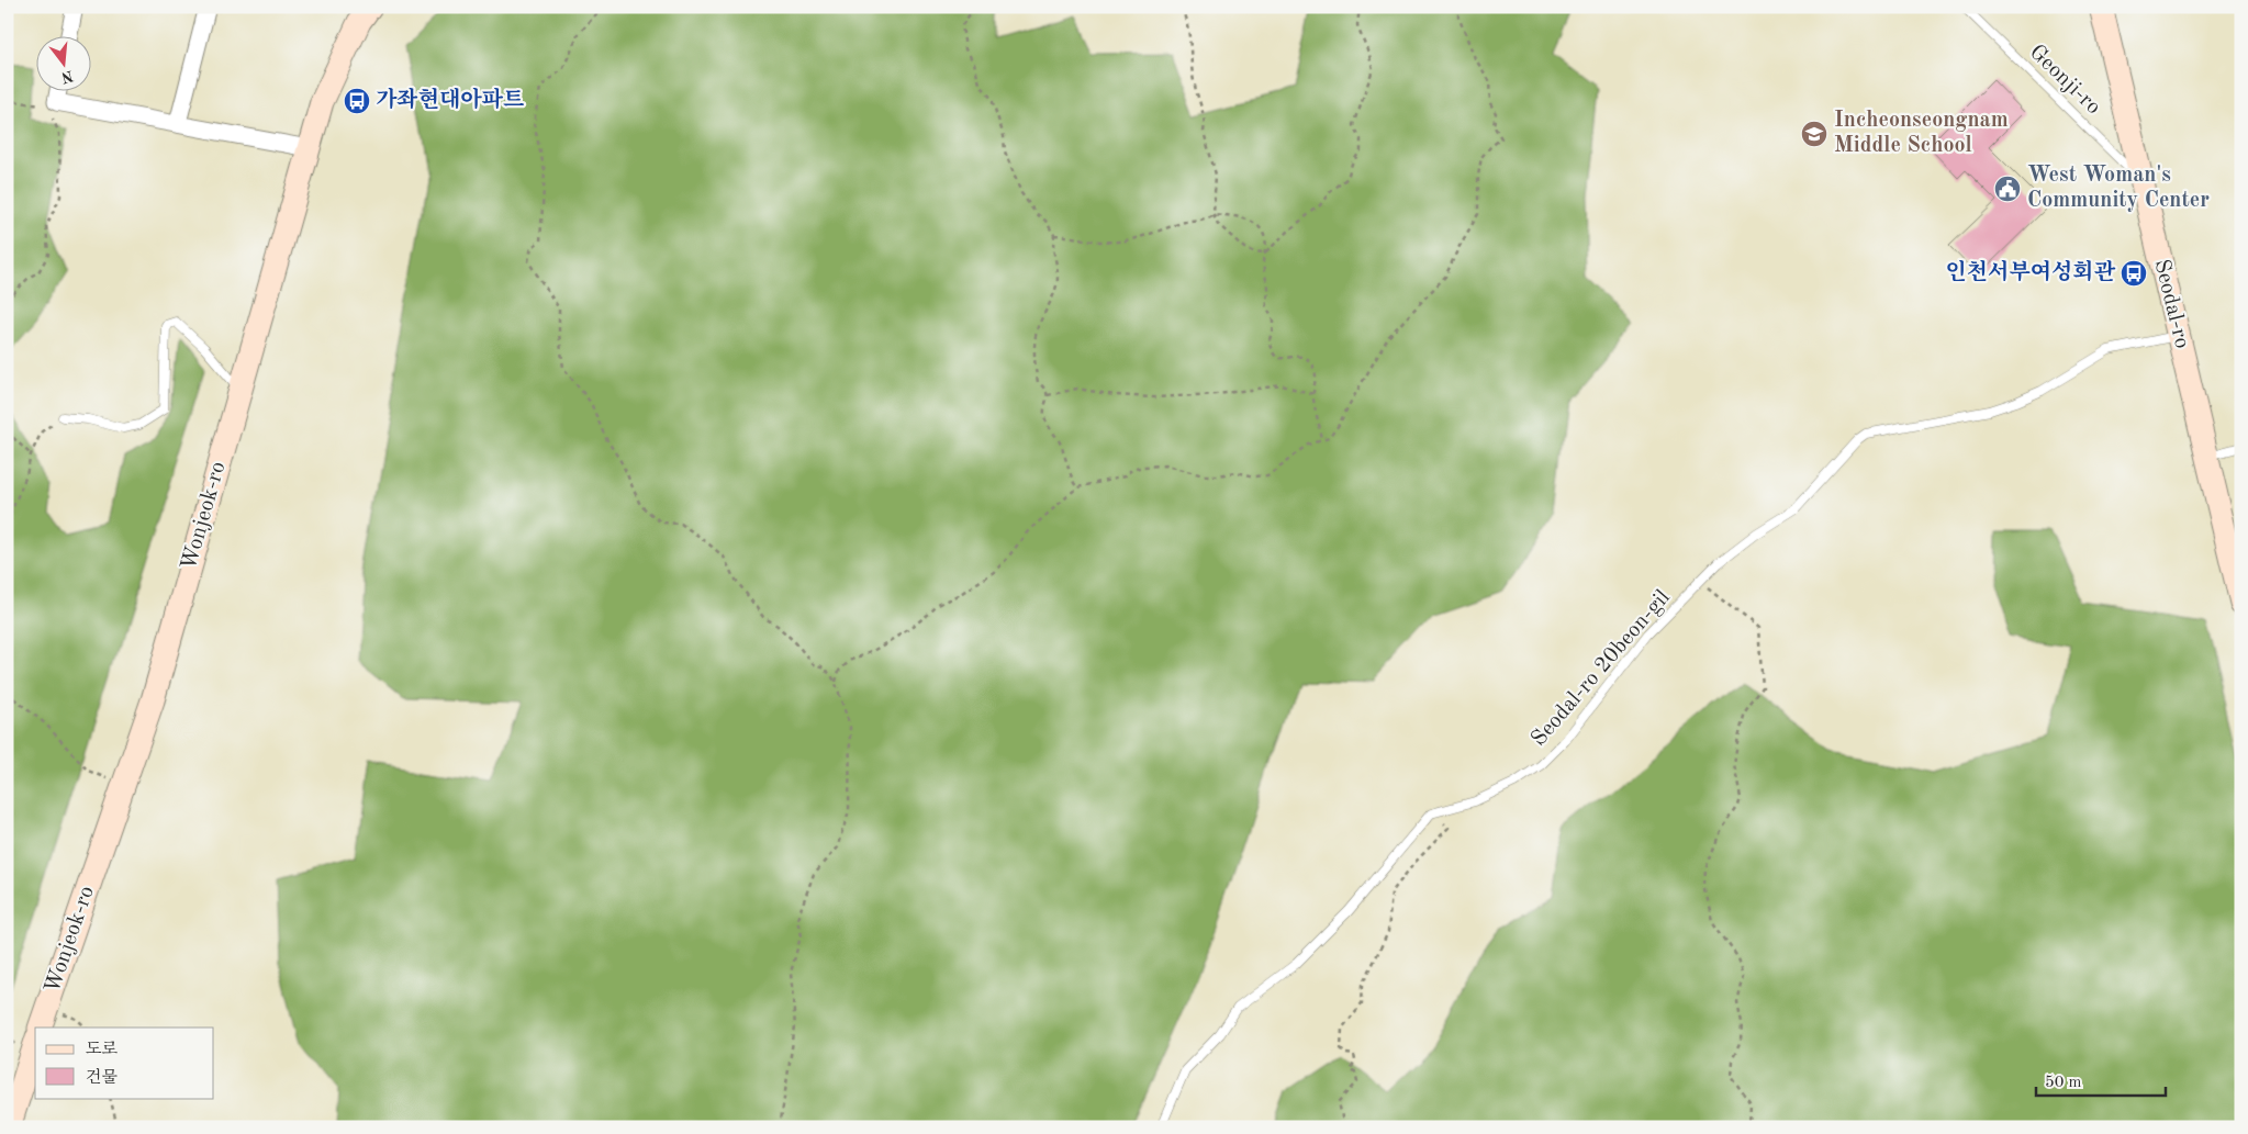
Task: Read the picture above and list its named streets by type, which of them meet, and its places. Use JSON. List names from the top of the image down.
{
  "streets": {
    "street": ["Seodal-ro", "Wonjeok-ro"],
    "lane": ["Geonji-ro", "Seodal-ro 20beon-gil"]
  },
  "crossings": [
    ["Geonji-ro", "Seodal-ro"],
    ["Seodal-ro", "Seodal-ro 20beon-gil"]
  ],
  "places": {
    "bus stop": ["가좌현대아파트", "인천서부여성회관"],
    "school or university": ["Incheonseongnam Middle School"],
    "public building": ["West Woman's Community Center"]
  },
  "legend": ["도로", "건물"],
  "scale_bar": "50 m",
  "north": "bottom"
}
